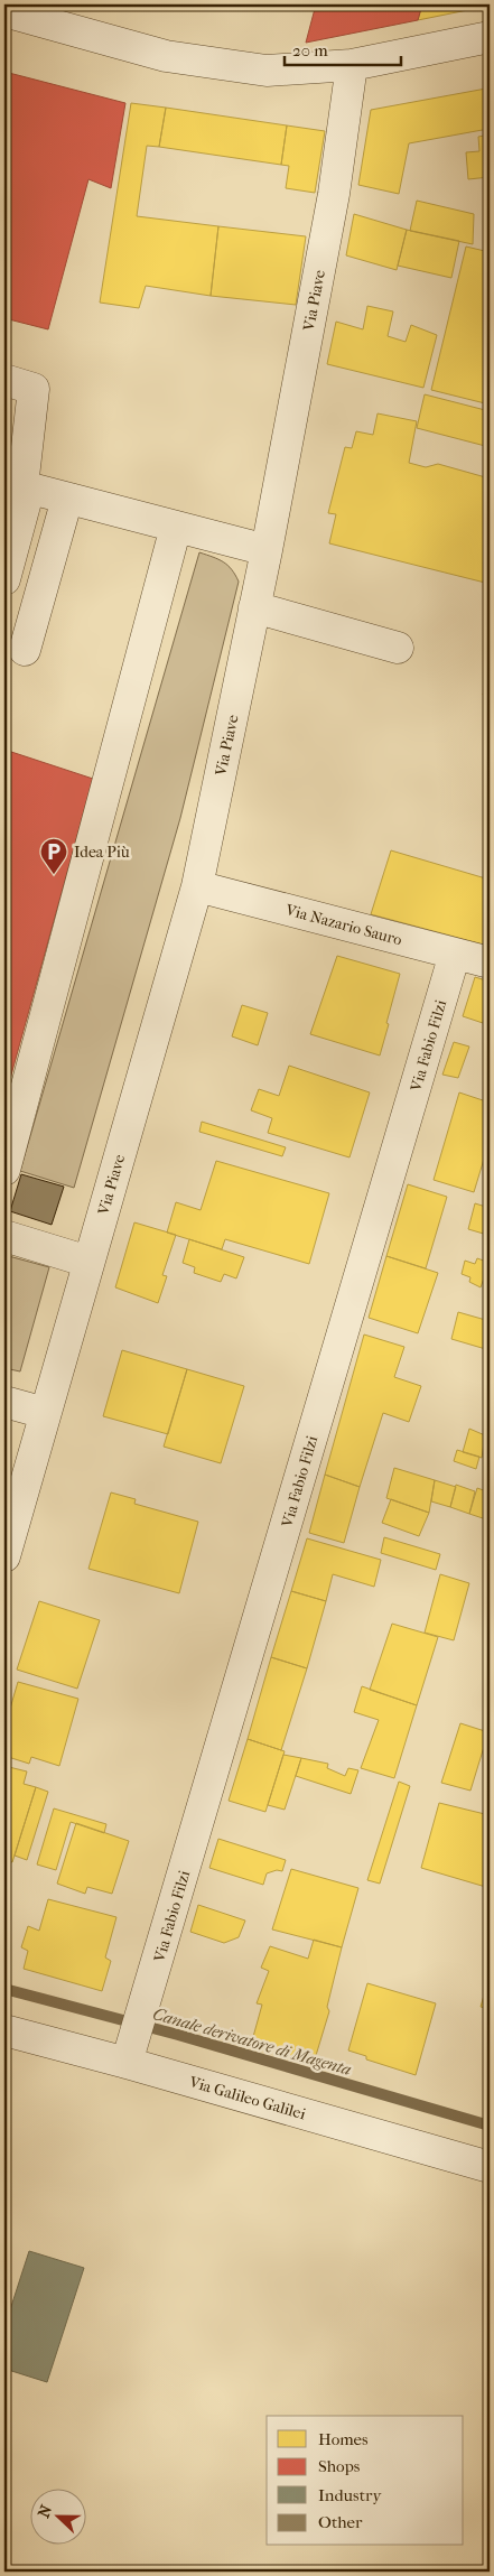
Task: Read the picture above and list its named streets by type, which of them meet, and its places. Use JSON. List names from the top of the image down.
{
  "streets": {
    "street": [
      "Via Piave",
      "Via Nazario Sauro",
      "Via Fabio Filzi",
      "Via Galileo Galilei"
    ]
  },
  "crossings": [
    ["Via Piave", "Via Nazario Sauro"],
    ["Via Nazario Sauro", "Via Fabio Filzi"],
    ["Via Fabio Filzi", "Via Galileo Galilei"]
  ],
  "water": ["Canale derivatore di Magenta"],
  "places": {
    "parking": ["Idea Più"]
  },
  "legend": [
    "Homes",
    "Shops",
    "Industry",
    "Other"
  ],
  "scale_bar": "20 m",
  "north": "left"
}
